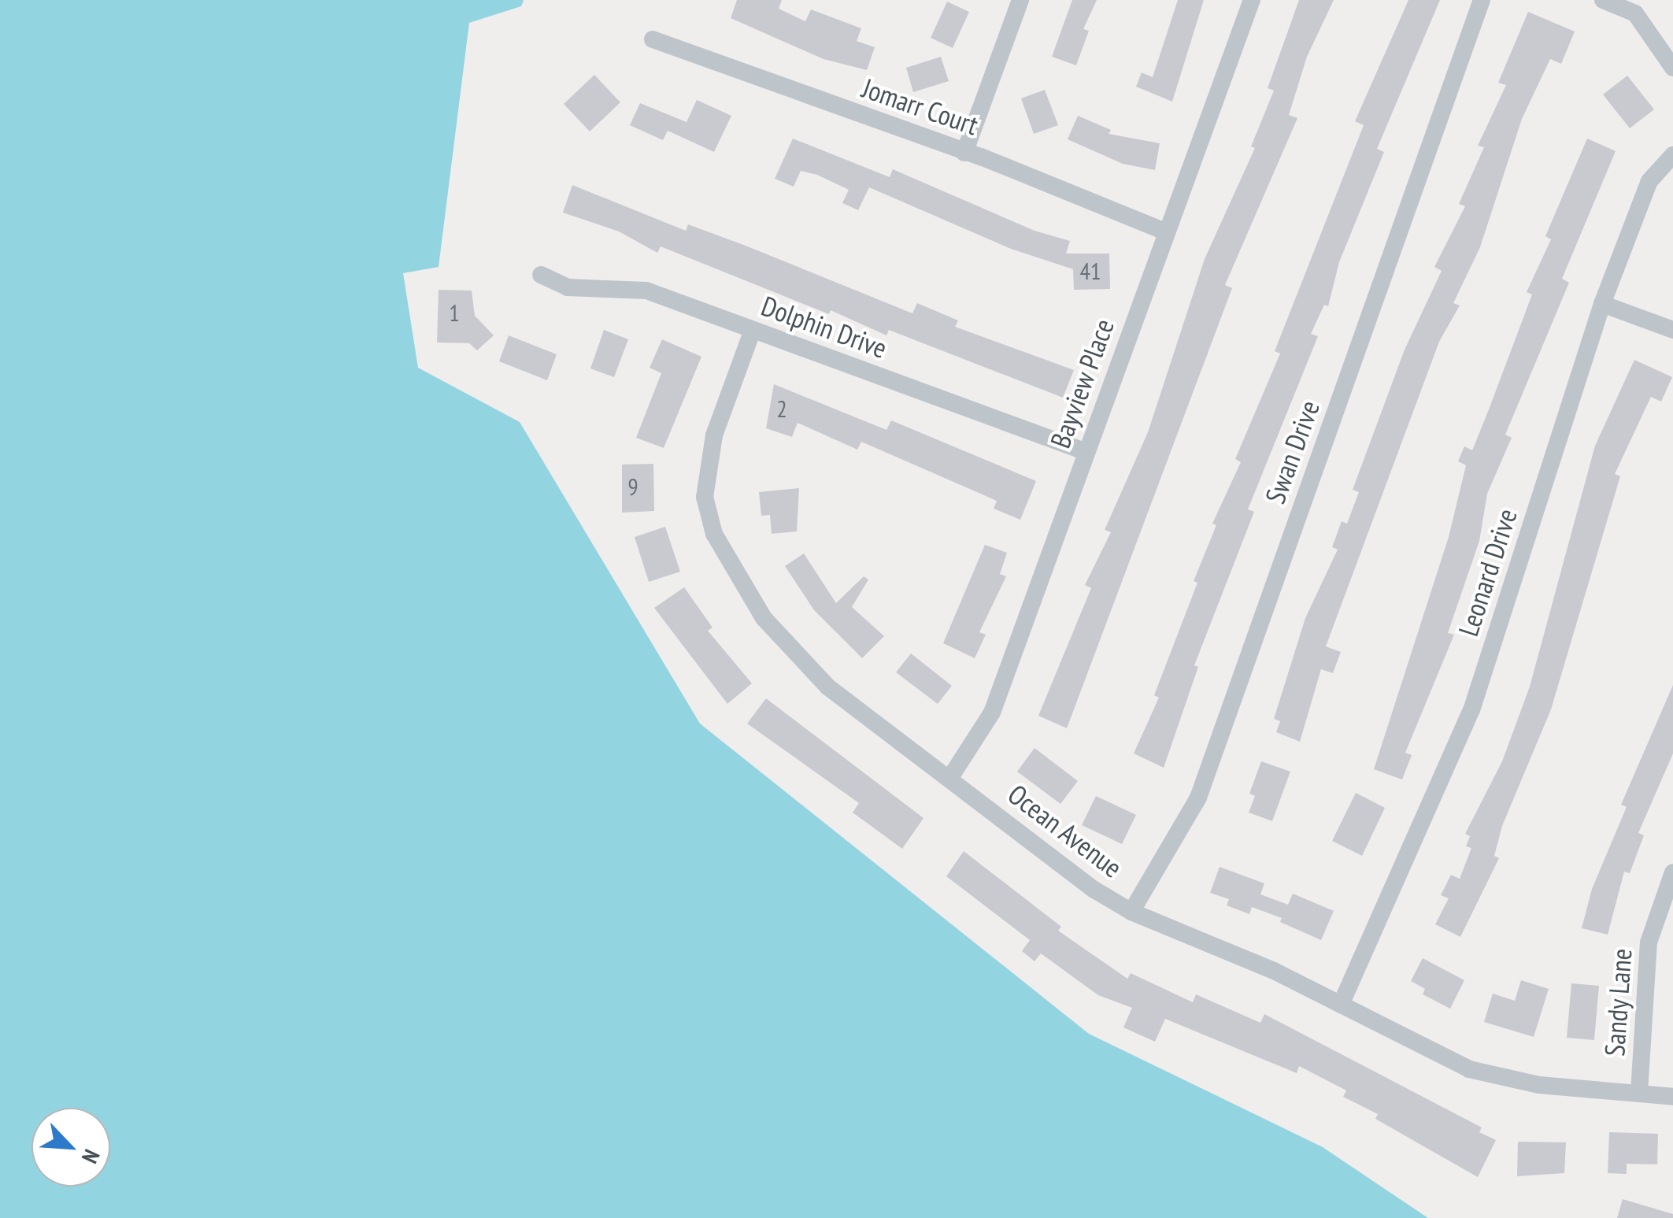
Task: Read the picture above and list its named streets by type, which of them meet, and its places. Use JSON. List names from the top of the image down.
{
  "streets": {
    "street": [
      "Jomarr Court",
      "Dolphin Drive",
      "Bayview Place",
      "Swan Drive",
      "Leonard Drive",
      "Ocean Avenue",
      "Sandy Lane"
    ]
  },
  "crossings": [
    ["Jomarr Court", "Bayview Place"],
    ["Dolphin Drive", "Bayview Place"],
    ["Dolphin Drive", "Ocean Avenue"],
    ["Bayview Place", "Ocean Avenue"],
    ["Swan Drive", "Ocean Avenue"],
    ["Leonard Drive", "Ocean Avenue"],
    ["Ocean Avenue", "Sandy Lane"]
  ],
  "house_numbers": [
    "41",
    "1",
    "2",
    "9"
  ],
  "north": "bottom right"
}
